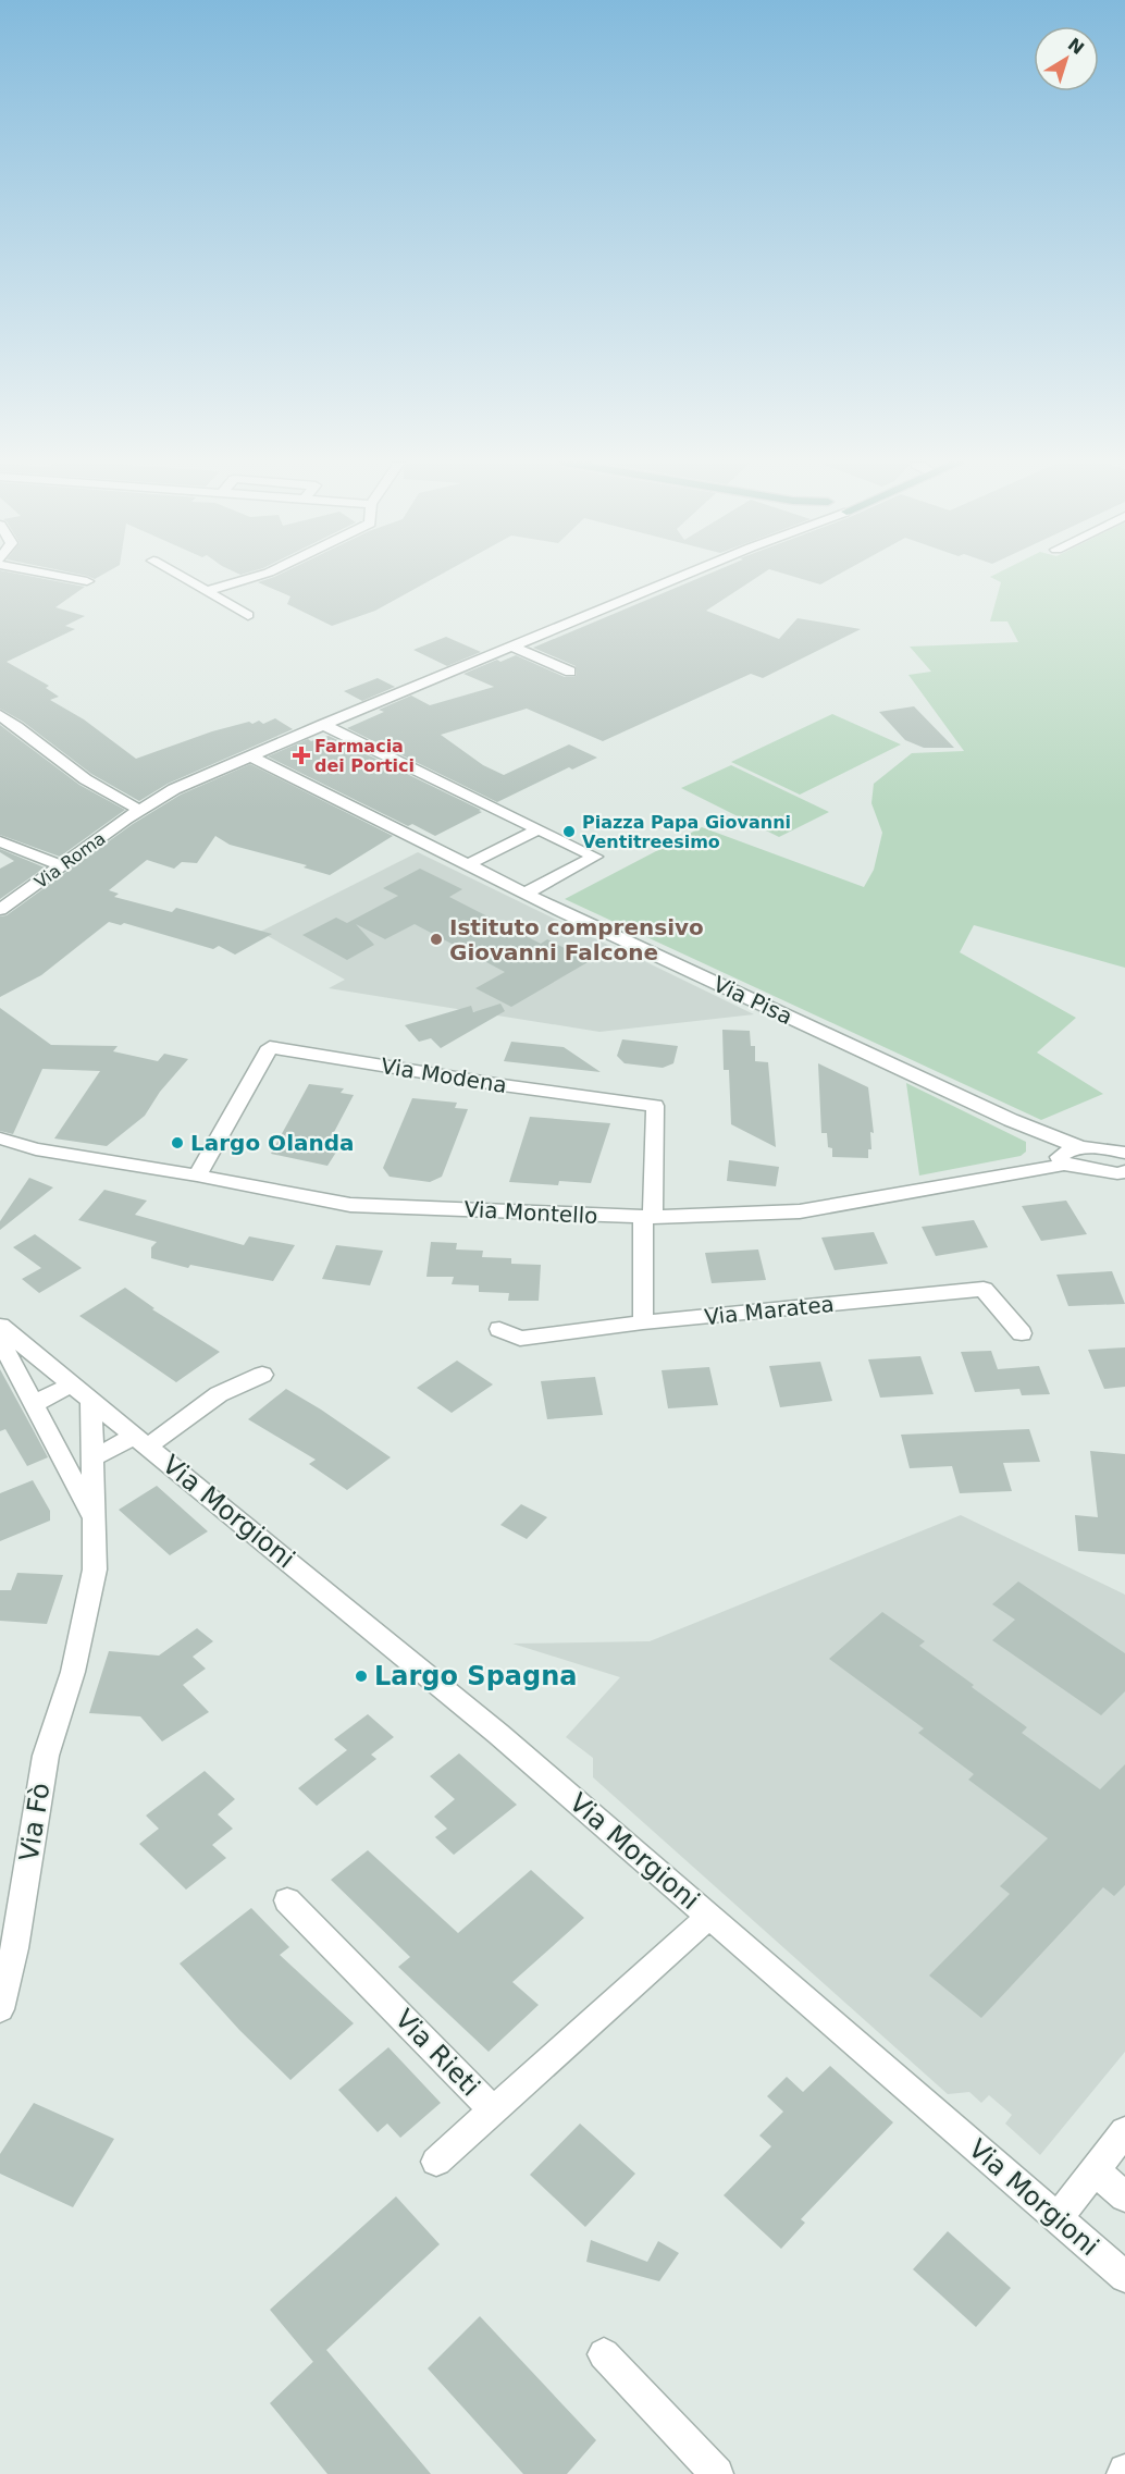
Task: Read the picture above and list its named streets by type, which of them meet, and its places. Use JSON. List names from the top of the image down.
{
  "streets": {
    "street": [
      "Via Roma",
      "Via Pisa",
      "Via Modena",
      "Via Montello",
      "Via Maratea",
      "Via Morgioni",
      "Via Fò",
      "Via Rieti"
    ]
  },
  "crossings": [
    ["Via Roma", "Via Pisa"],
    ["Via Pisa", "Via Montello"],
    ["Via Modena", "Via Montello"],
    ["Via Morgioni", "Via Fò"],
    ["Via Morgioni", "Via Rieti"]
  ],
  "places": {
    "health": ["Farmacia dei Portici"],
    "other": [
      "Piazza Papa Giovanni Ventitreesimo",
      "Istituto comprensivo Giovanni Falcone",
      "Largo Olanda",
      "Largo Spagna"
    ]
  },
  "north": "top right"
}
